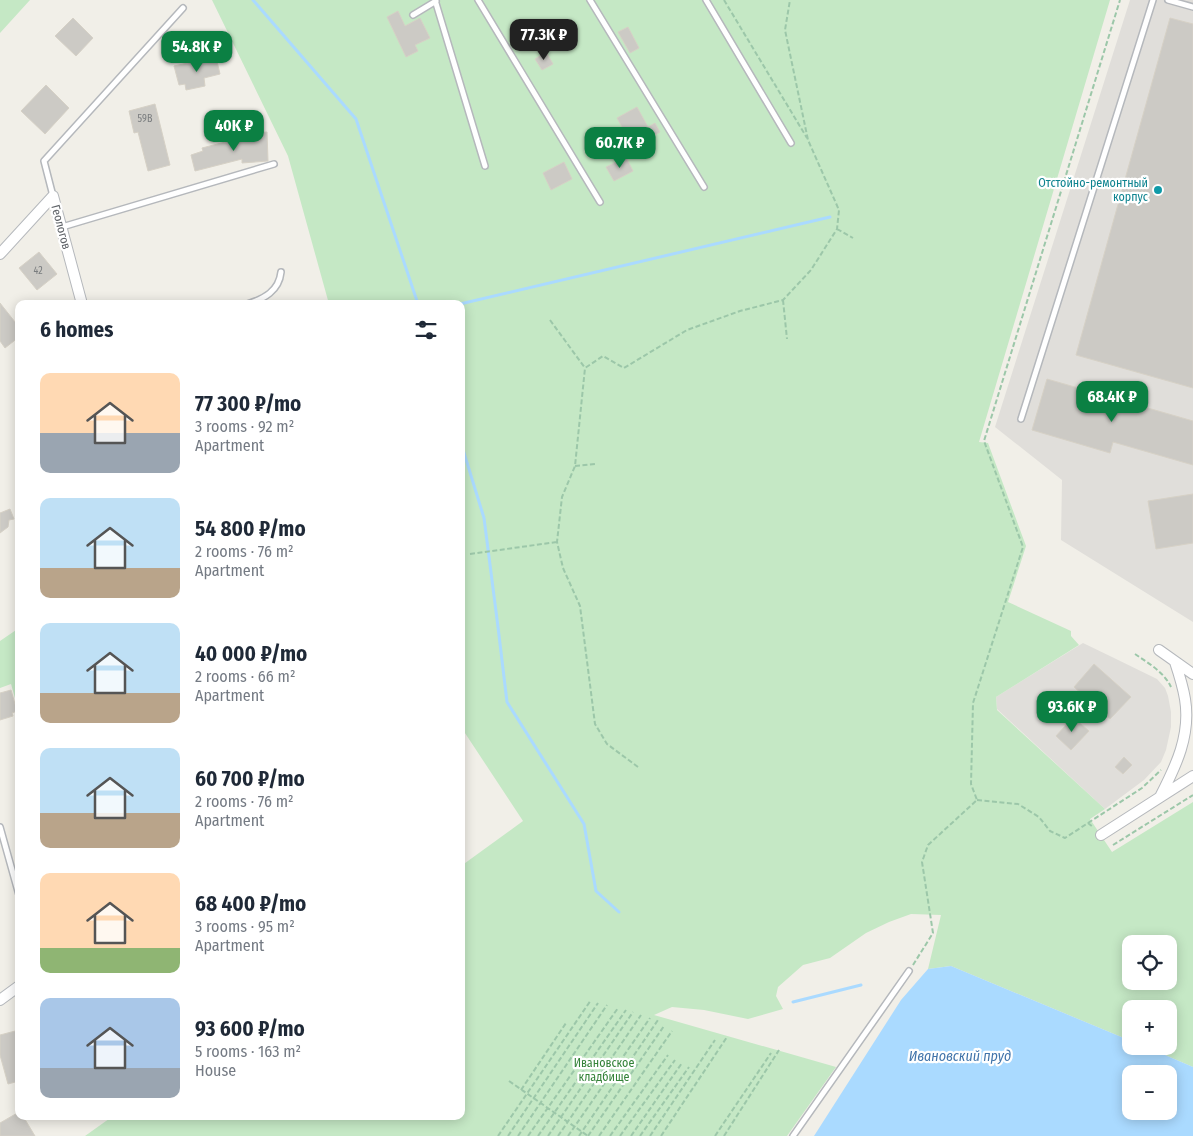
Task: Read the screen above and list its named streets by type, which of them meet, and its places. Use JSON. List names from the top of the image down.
{
  "streets": {
    "street": ["Геологов"]
  },
  "water": ["Ивановский пруд"],
  "parks": ["Ивановское кладбище"],
  "places": ["Отстойно-ремонтный корпус"],
  "house_numbers": ["59В", "42"],
  "page": {
    "price": [
      "77.3K ₽",
      "54.8K ₽",
      "40K ₽",
      "60.7K ₽",
      "68.4K ₽",
      "93.6K ₽"
    ],
    "heading": "6 homes",
    "list": [
      {
        "name": "77 300 ₽/mo",
        "note": "3 rooms · 92 m² · Apartment"
      },
      {
        "name": "54 800 ₽/mo",
        "note": "2 rooms · 76 m² · Apartment"
      },
      {
        "name": "40 000 ₽/mo",
        "note": "2 rooms · 66 m² · Apartment"
      },
      {
        "name": "60 700 ₽/mo",
        "note": "2 rooms · 76 m² · Apartment"
      },
      {
        "name": "68 400 ₽/mo",
        "note": "3 rooms · 95 m² · Apartment"
      },
      {
        "name": "93 600 ₽/mo",
        "note": "5 rooms · 163 m² · House"
      }
    ],
    "map_buttons": ["+", "−"]
  }
}
